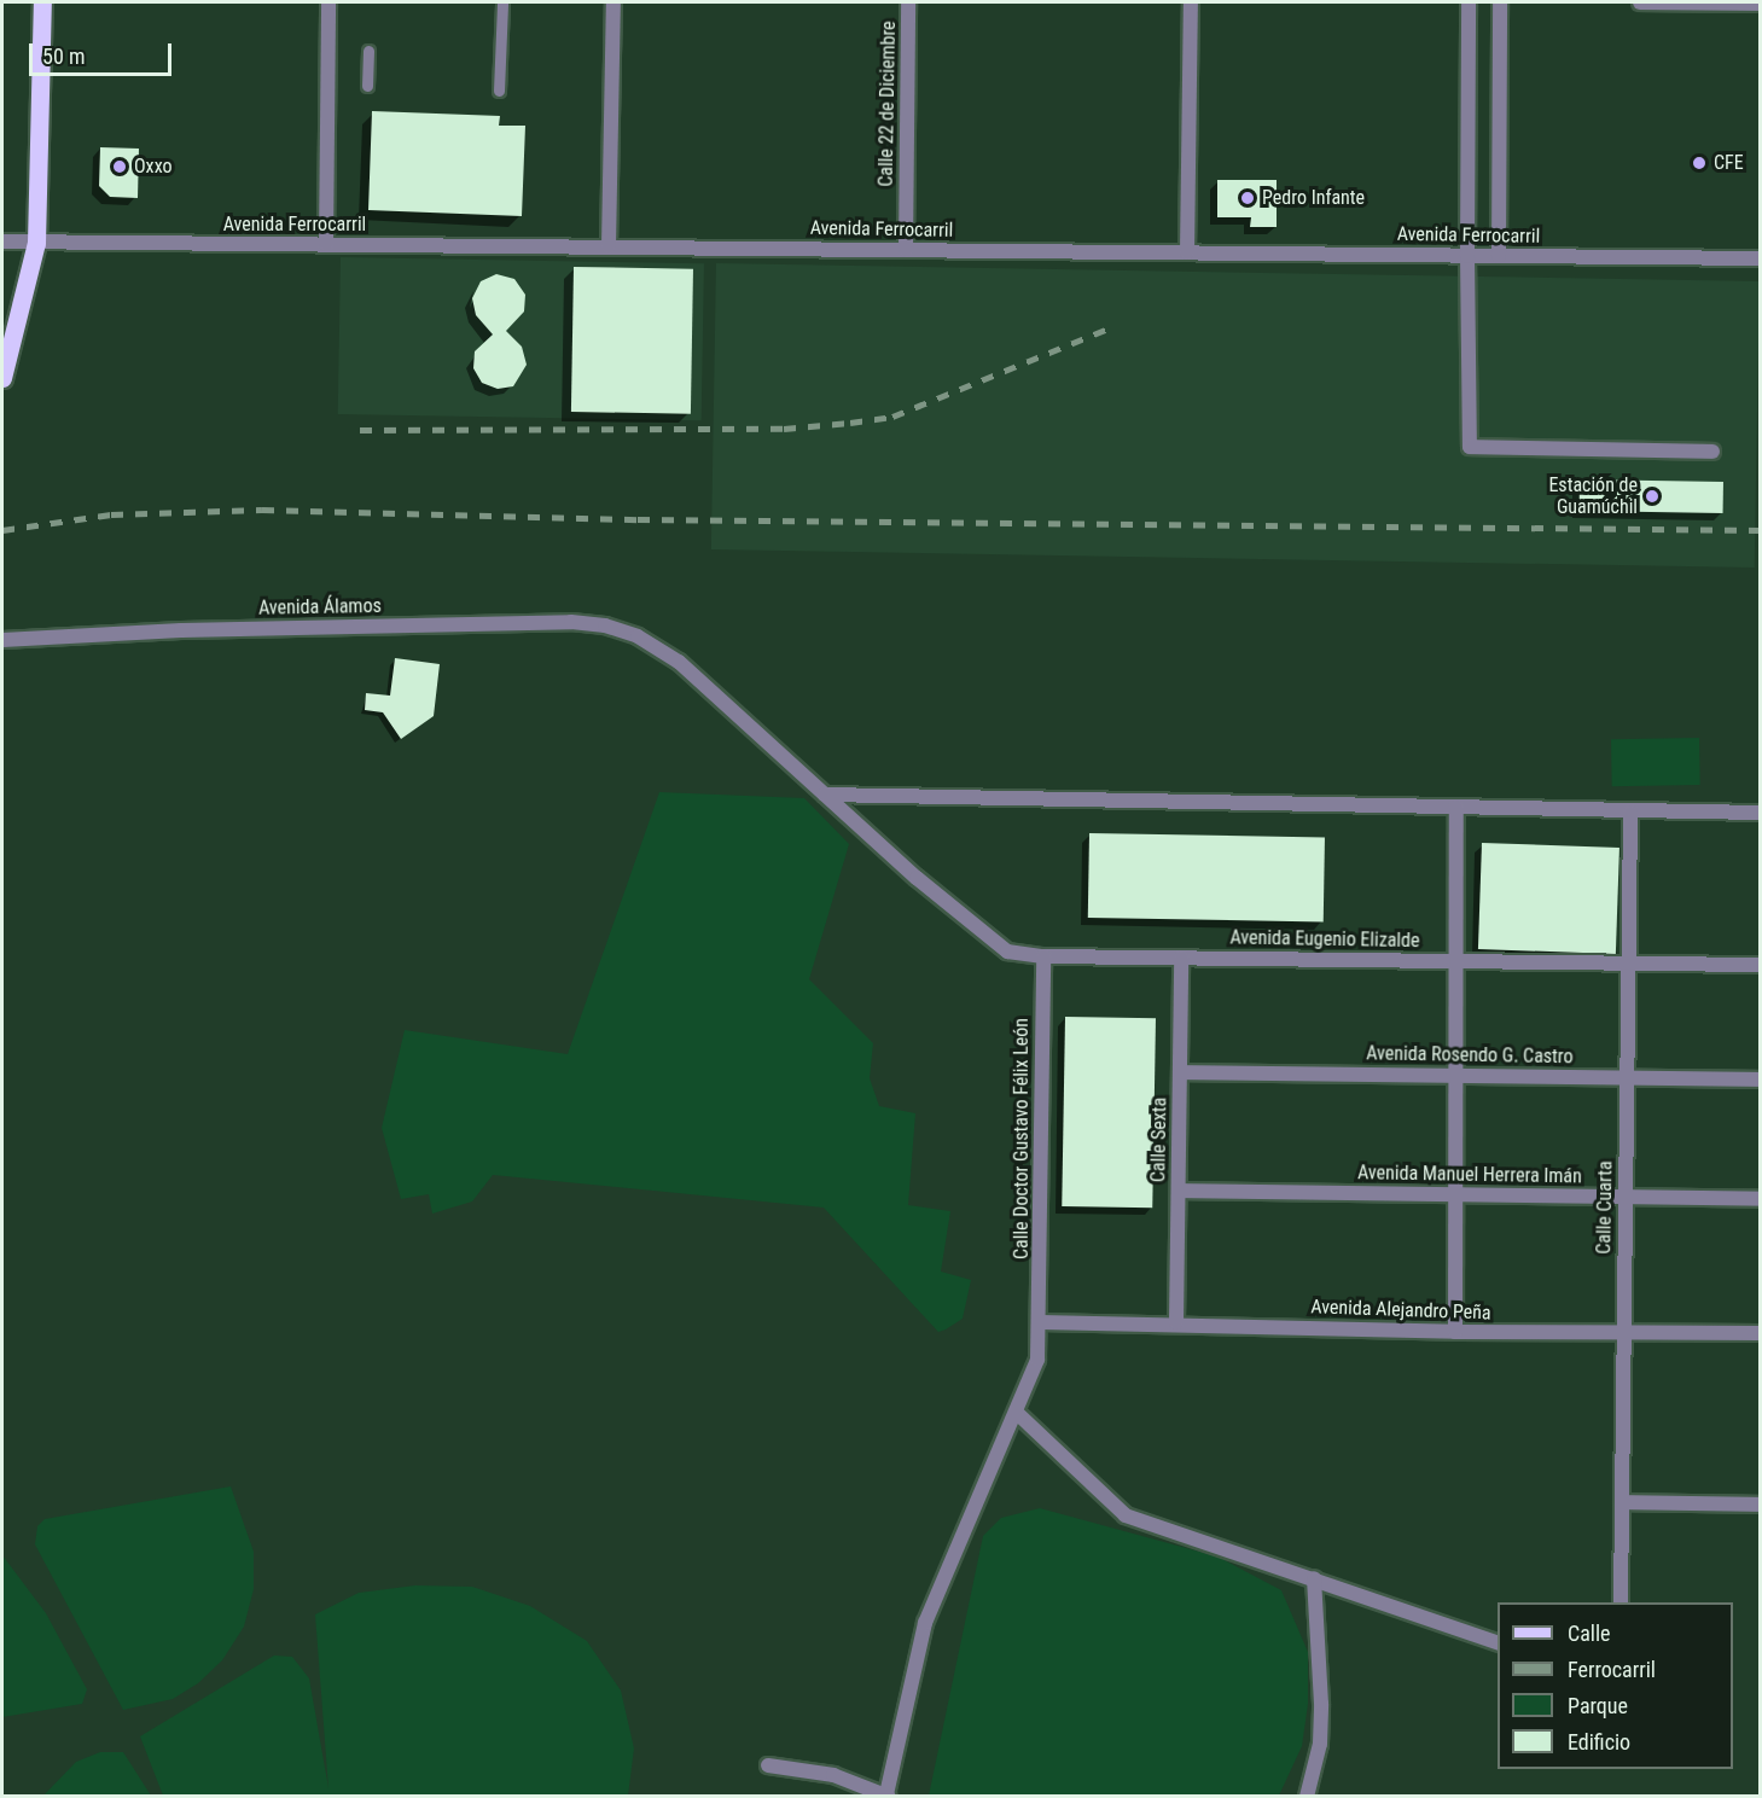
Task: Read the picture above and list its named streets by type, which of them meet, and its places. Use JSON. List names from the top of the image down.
{
  "streets": {
    "street": [
      "Calle 22 de Diciembre",
      "Avenida Ferrocarril",
      "Avenida Álamos",
      "Avenida Eugenio Elizalde",
      "Avenida Rosendo G. Castro",
      "Calle Doctor Gustavo Félix León",
      "Calle Sexta",
      "Avenida Manuel Herrera Imán",
      "Calle Cuarta",
      "Avenida Alejandro Peña"
    ]
  },
  "crossings": [
    ["Calle 22 de Diciembre", "Avenida Ferrocarril"],
    ["Avenida Álamos", "Avenida Eugenio Elizalde"],
    ["Avenida Eugenio Elizalde", "Calle Doctor Gustavo Félix León"],
    ["Avenida Eugenio Elizalde", "Calle Sexta"],
    ["Avenida Eugenio Elizalde", "Calle Cuarta"],
    ["Avenida Rosendo G. Castro", "Calle Sexta"],
    ["Avenida Rosendo G. Castro", "Calle Cuarta"],
    ["Calle Doctor Gustavo Félix León", "Avenida Alejandro Peña"],
    ["Calle Sexta", "Avenida Manuel Herrera Imán"],
    ["Calle Sexta", "Avenida Alejandro Peña"],
    ["Avenida Manuel Herrera Imán", "Calle Cuarta"],
    ["Calle Cuarta", "Avenida Alejandro Peña"]
  ],
  "places": [
    "CFE",
    "Oxxo",
    "Pedro Infante",
    "Estación de Guamúchil"
  ],
  "legend": [
    "Calle",
    "Ferrocarril",
    "Parque",
    "Edificio"
  ],
  "scale_bar": "50 m"
}
